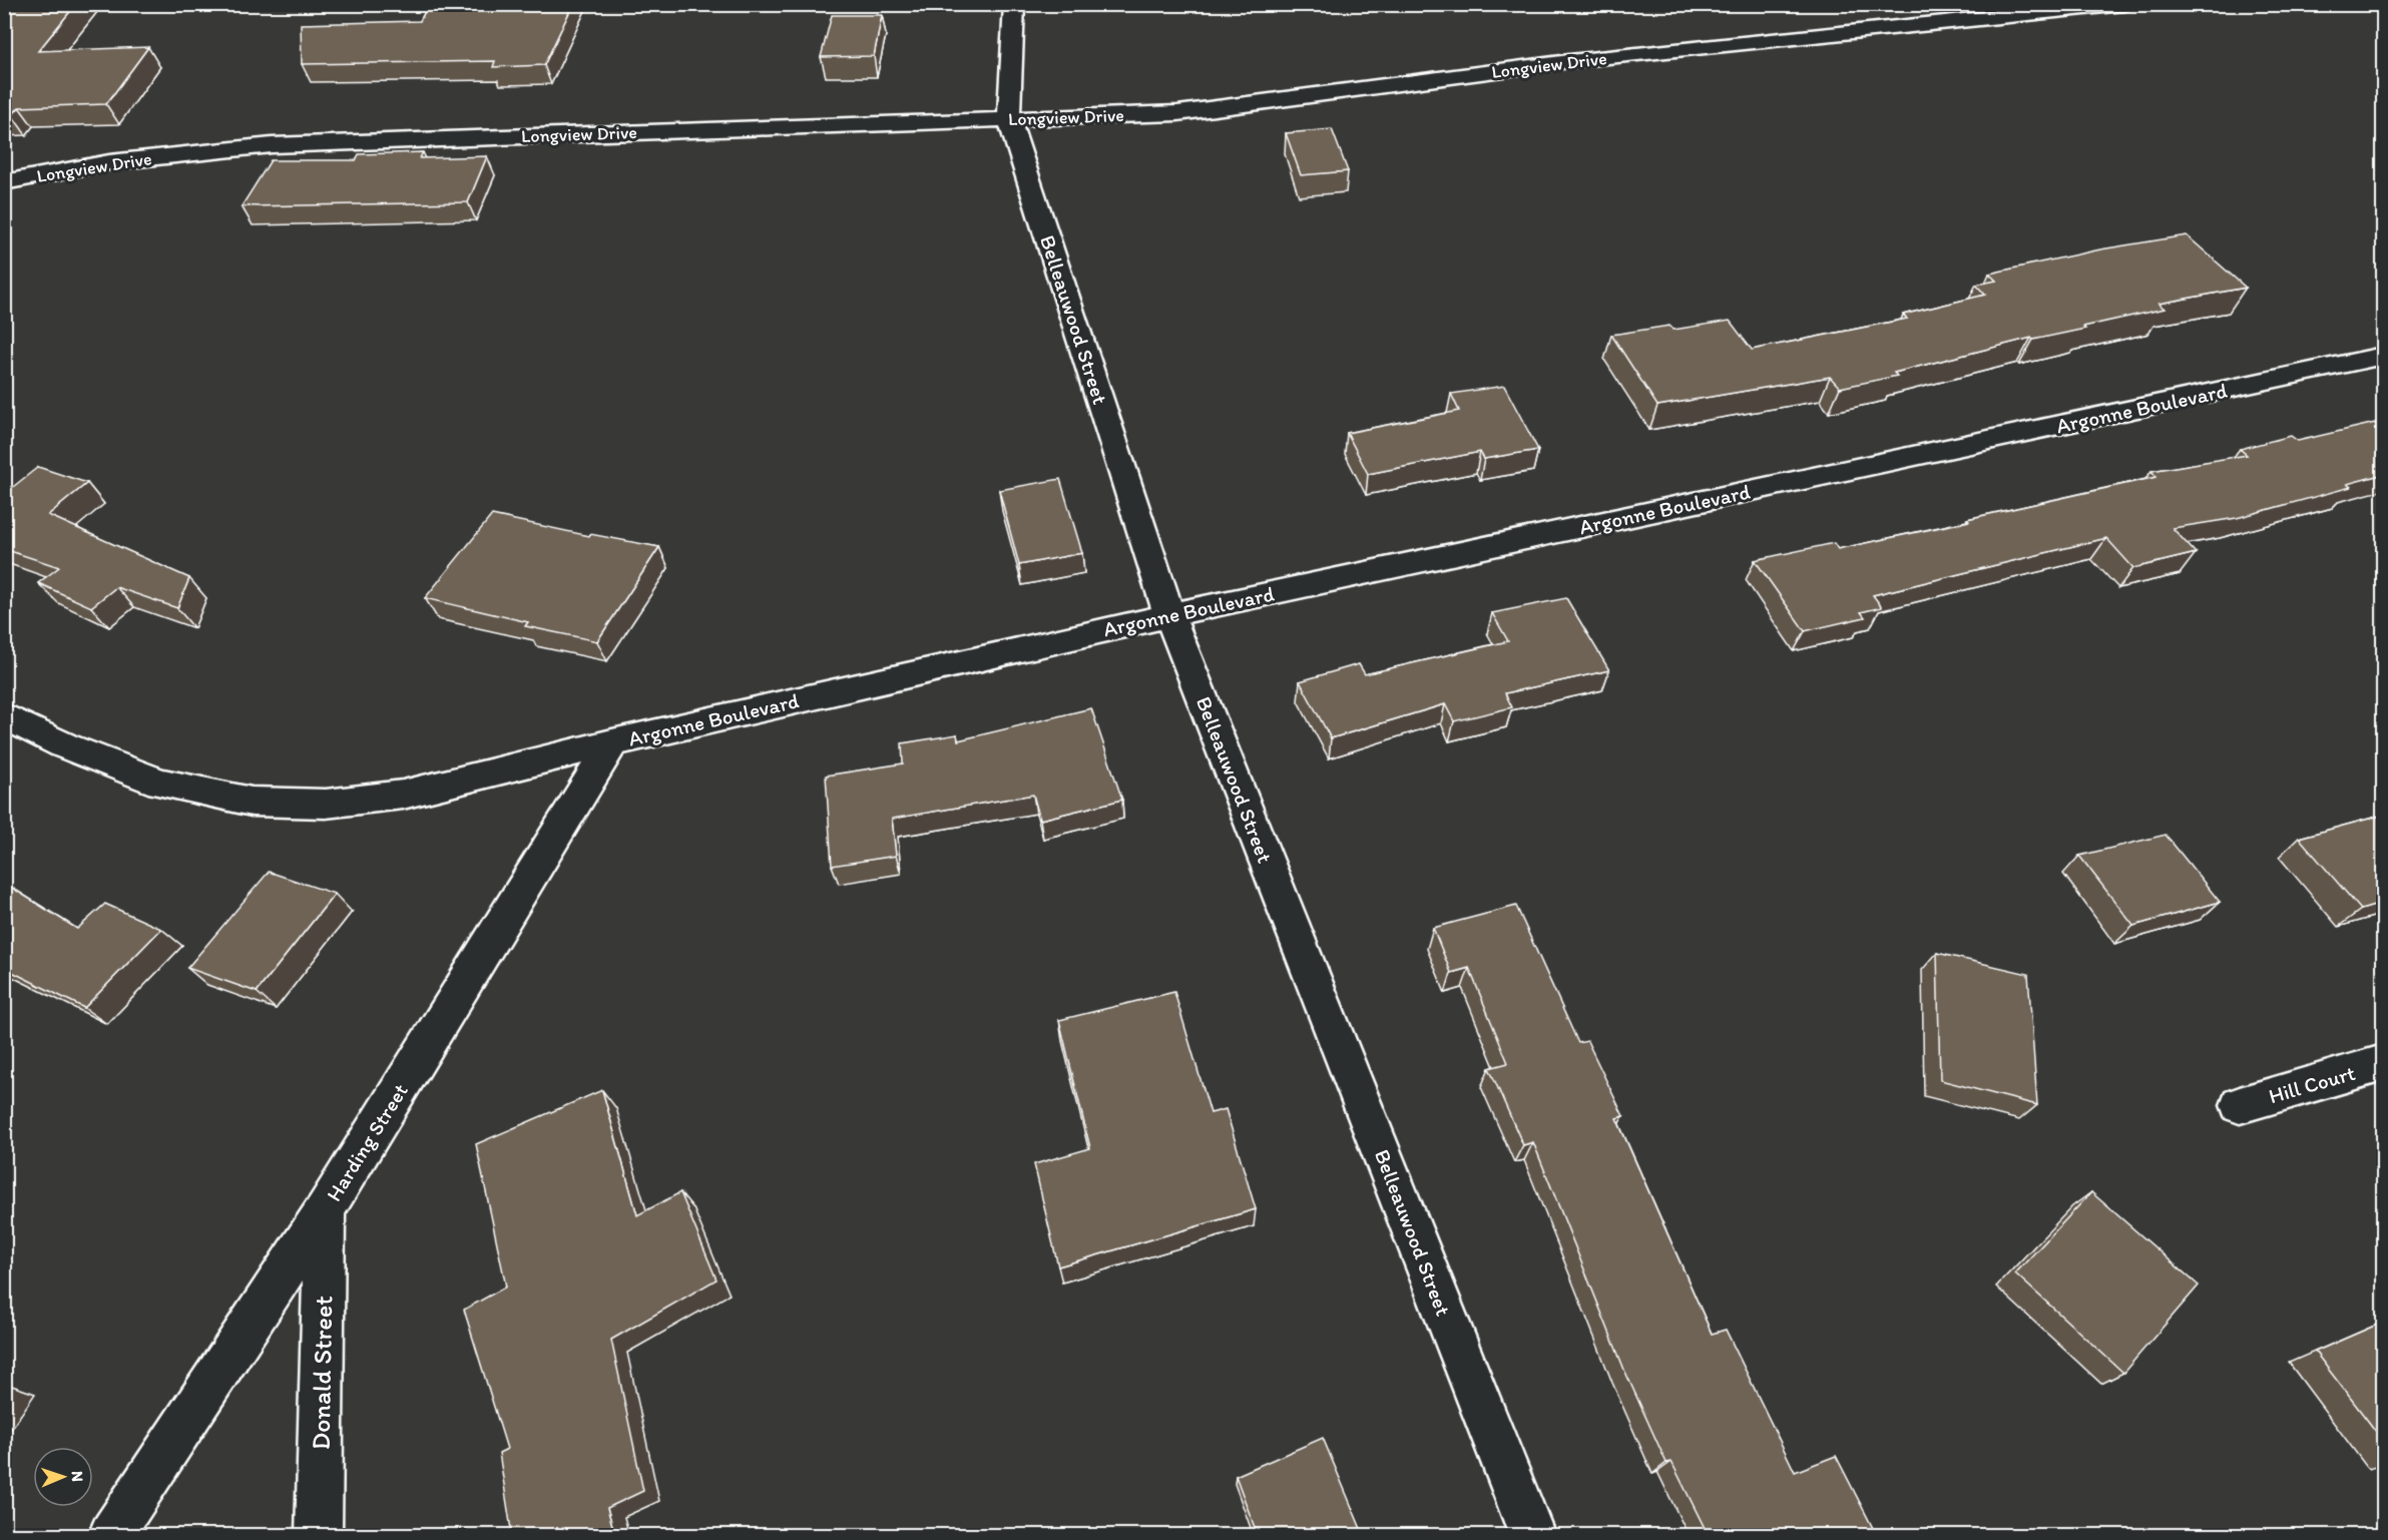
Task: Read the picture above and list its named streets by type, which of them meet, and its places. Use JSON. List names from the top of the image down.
{
  "streets": {
    "street": [
      "Longview Drive",
      "Belleauwood Street",
      "Argonne Boulevard",
      "Hill Court",
      "Harding Street",
      "Donald Street"
    ]
  },
  "crossings": [
    ["Longview Drive", "Belleauwood Street"],
    ["Belleauwood Street", "Argonne Boulevard"],
    ["Argonne Boulevard", "Harding Street"],
    ["Harding Street", "Donald Street"]
  ],
  "north": "right"
}
